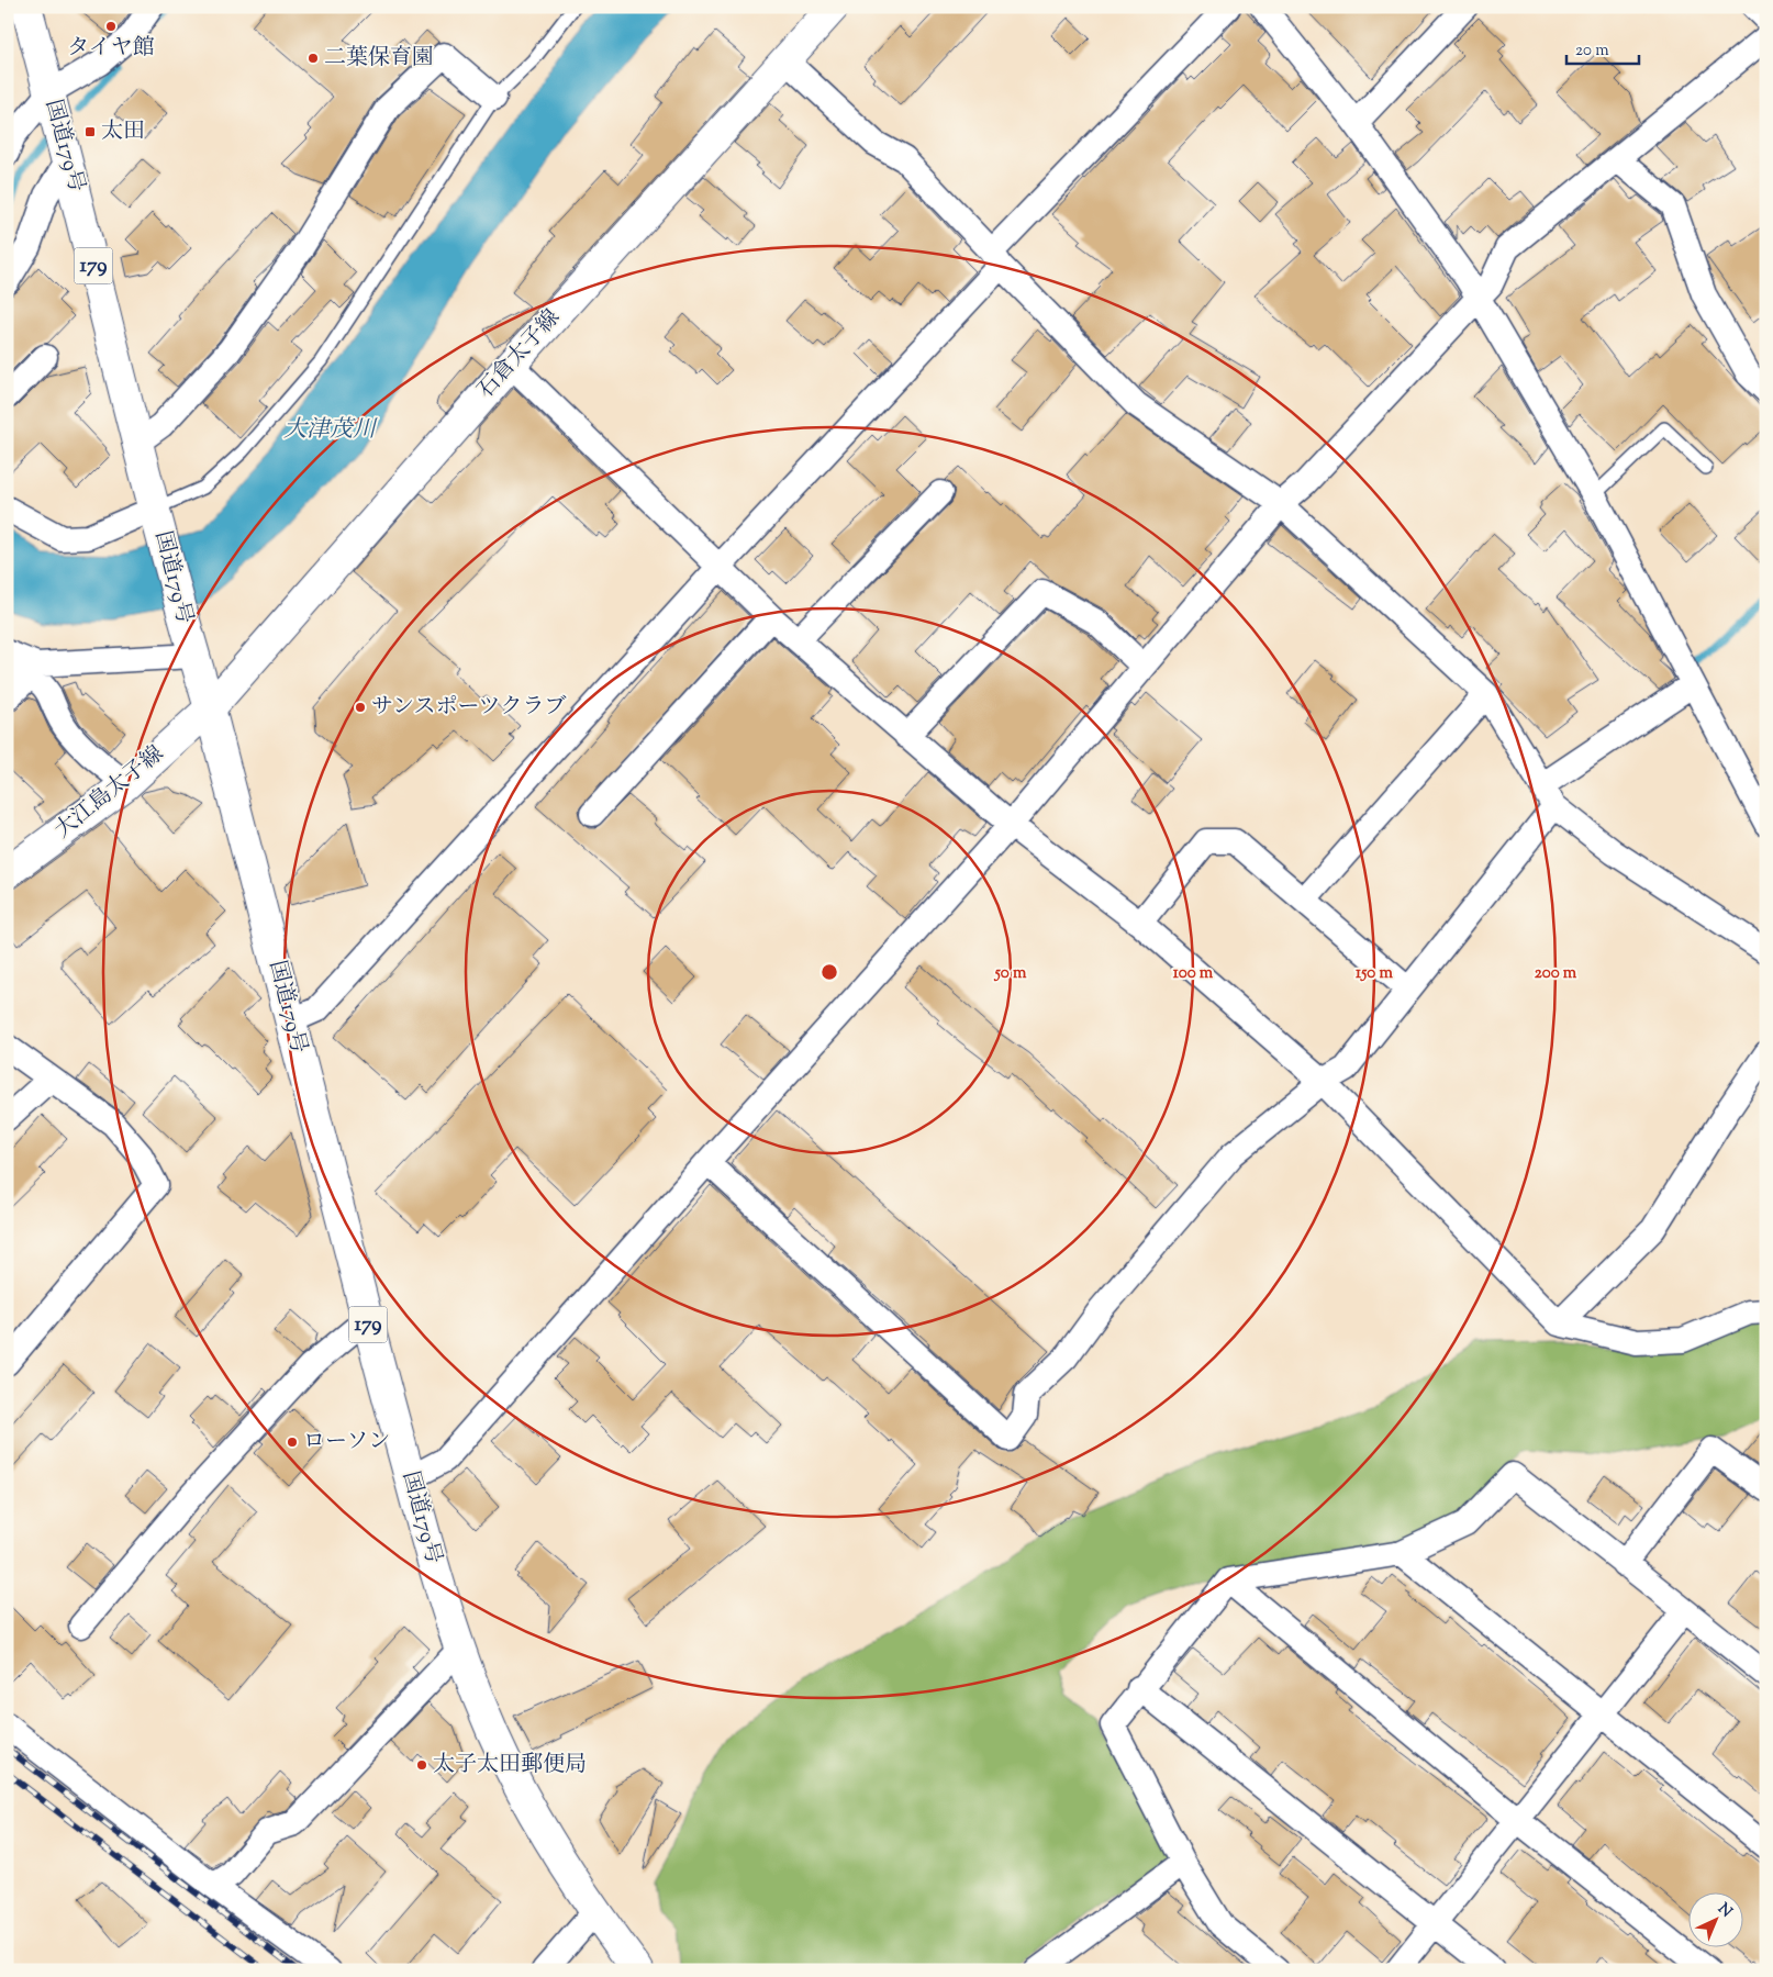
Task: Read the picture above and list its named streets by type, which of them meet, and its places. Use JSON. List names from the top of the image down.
{
  "streets": {
    "main road": [
      "国道179号",
      "179",
      "石倉太子線",
      "大江島太子線"
    ]
  },
  "crossings": [
    ["国道179号", "石倉太子線"],
    ["国道179号", "大江島太子線"],
    ["石倉太子線", "大江島太子線"]
  ],
  "water": ["大津茂川"],
  "places": {
    "other": [
      "タイヤ館",
      "二葉保育園",
      "サンスポーツクラブ",
      "ローソン",
      "太子太田郵便局"
    ],
    "transit": ["太田"]
  },
  "scale_bar": "20 m",
  "north": "top right",
  "rings": [
    "50 m",
    "100 m",
    "150 m",
    "200 m"
  ]
}
